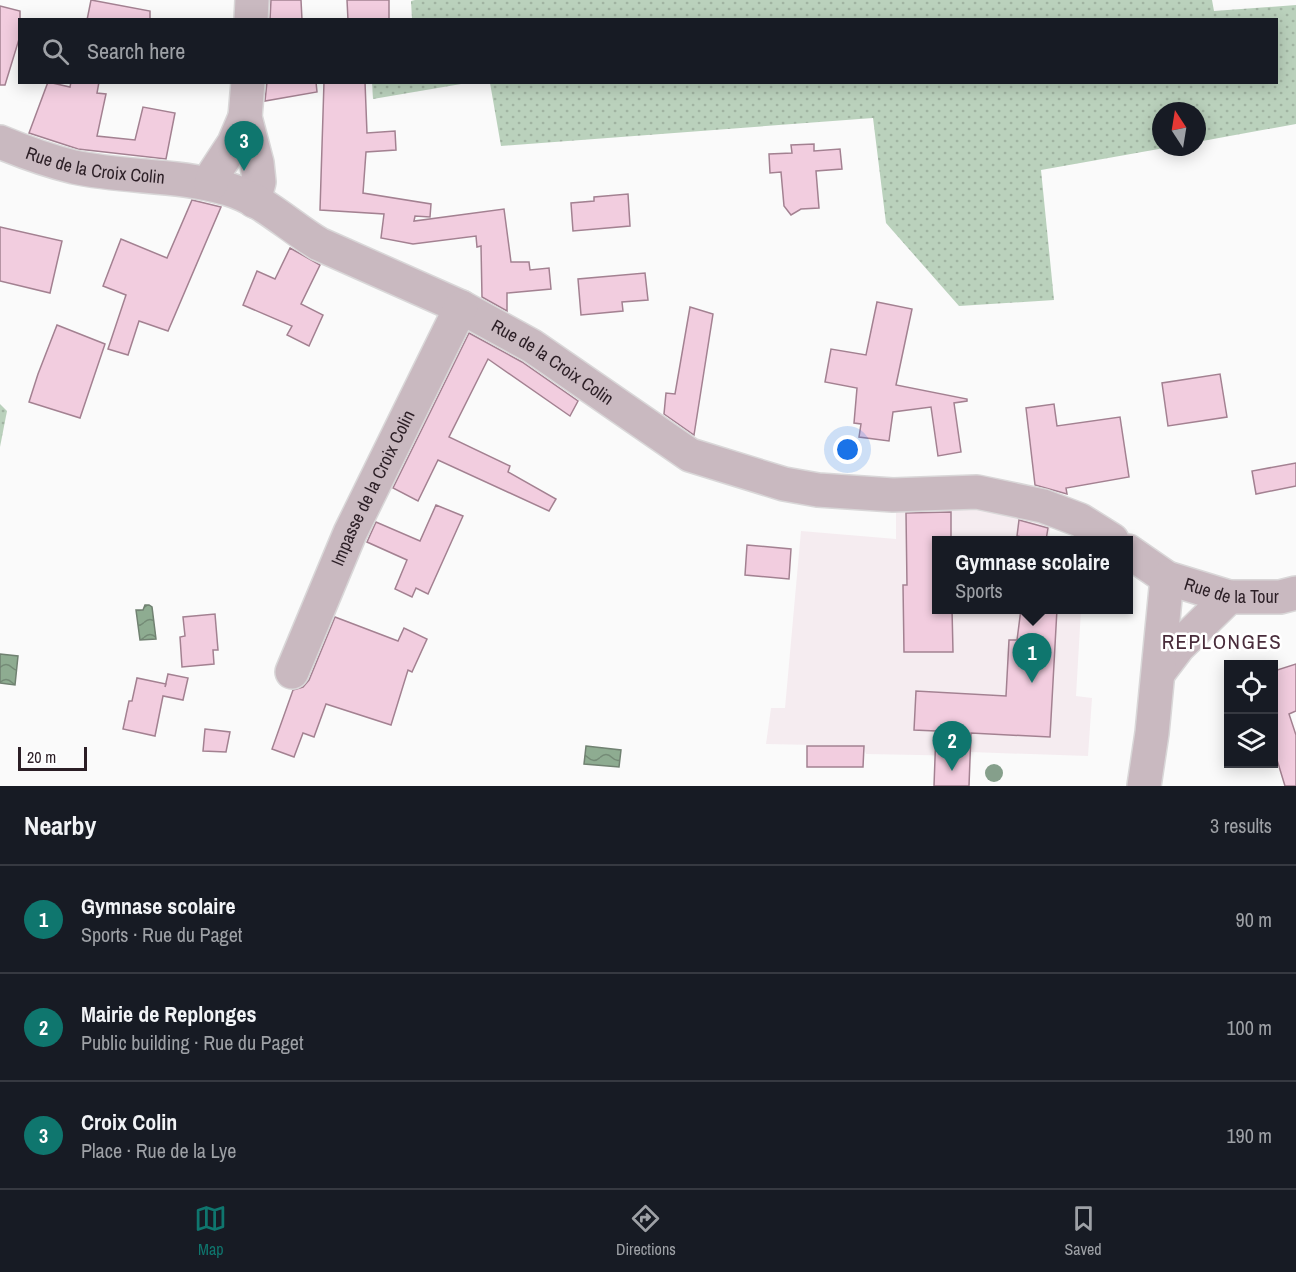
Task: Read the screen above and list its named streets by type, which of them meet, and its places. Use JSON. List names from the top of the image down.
{
  "streets": {
    "street": ["Rue de la Croix Colin", "Impasse de la Croix Colin", "Rue de la Tour"]
  },
  "crossings": [
    ["Rue de la Croix Colin", "Impasse de la Croix Colin"]
  ],
  "districts": ["REPLONGES"],
  "scale_bar": "20 m",
  "north": "top",
  "page": {
    "search": "Search here",
    "pins": ["3", "1", "2"],
    "popup": ["Gymnase scolaire", "Sports"],
    "scale": "20 m",
    "heading": ["Nearby", "3 results"],
    "list": [
      {
        "mark": "1",
        "name": "Gymnase scolaire",
        "note": "Sports · Rue du Paget",
        "value": "90 m"
      },
      {
        "mark": "2",
        "name": "Mairie de Replonges",
        "note": "Public building · Rue du Paget",
        "value": "100 m"
      },
      {
        "mark": "3",
        "name": "Croix Colin",
        "note": "Place · Rue de la Lye",
        "value": "190 m"
      }
    ],
    "nav": ["Map", "Directions", "Saved"]
  }
}
